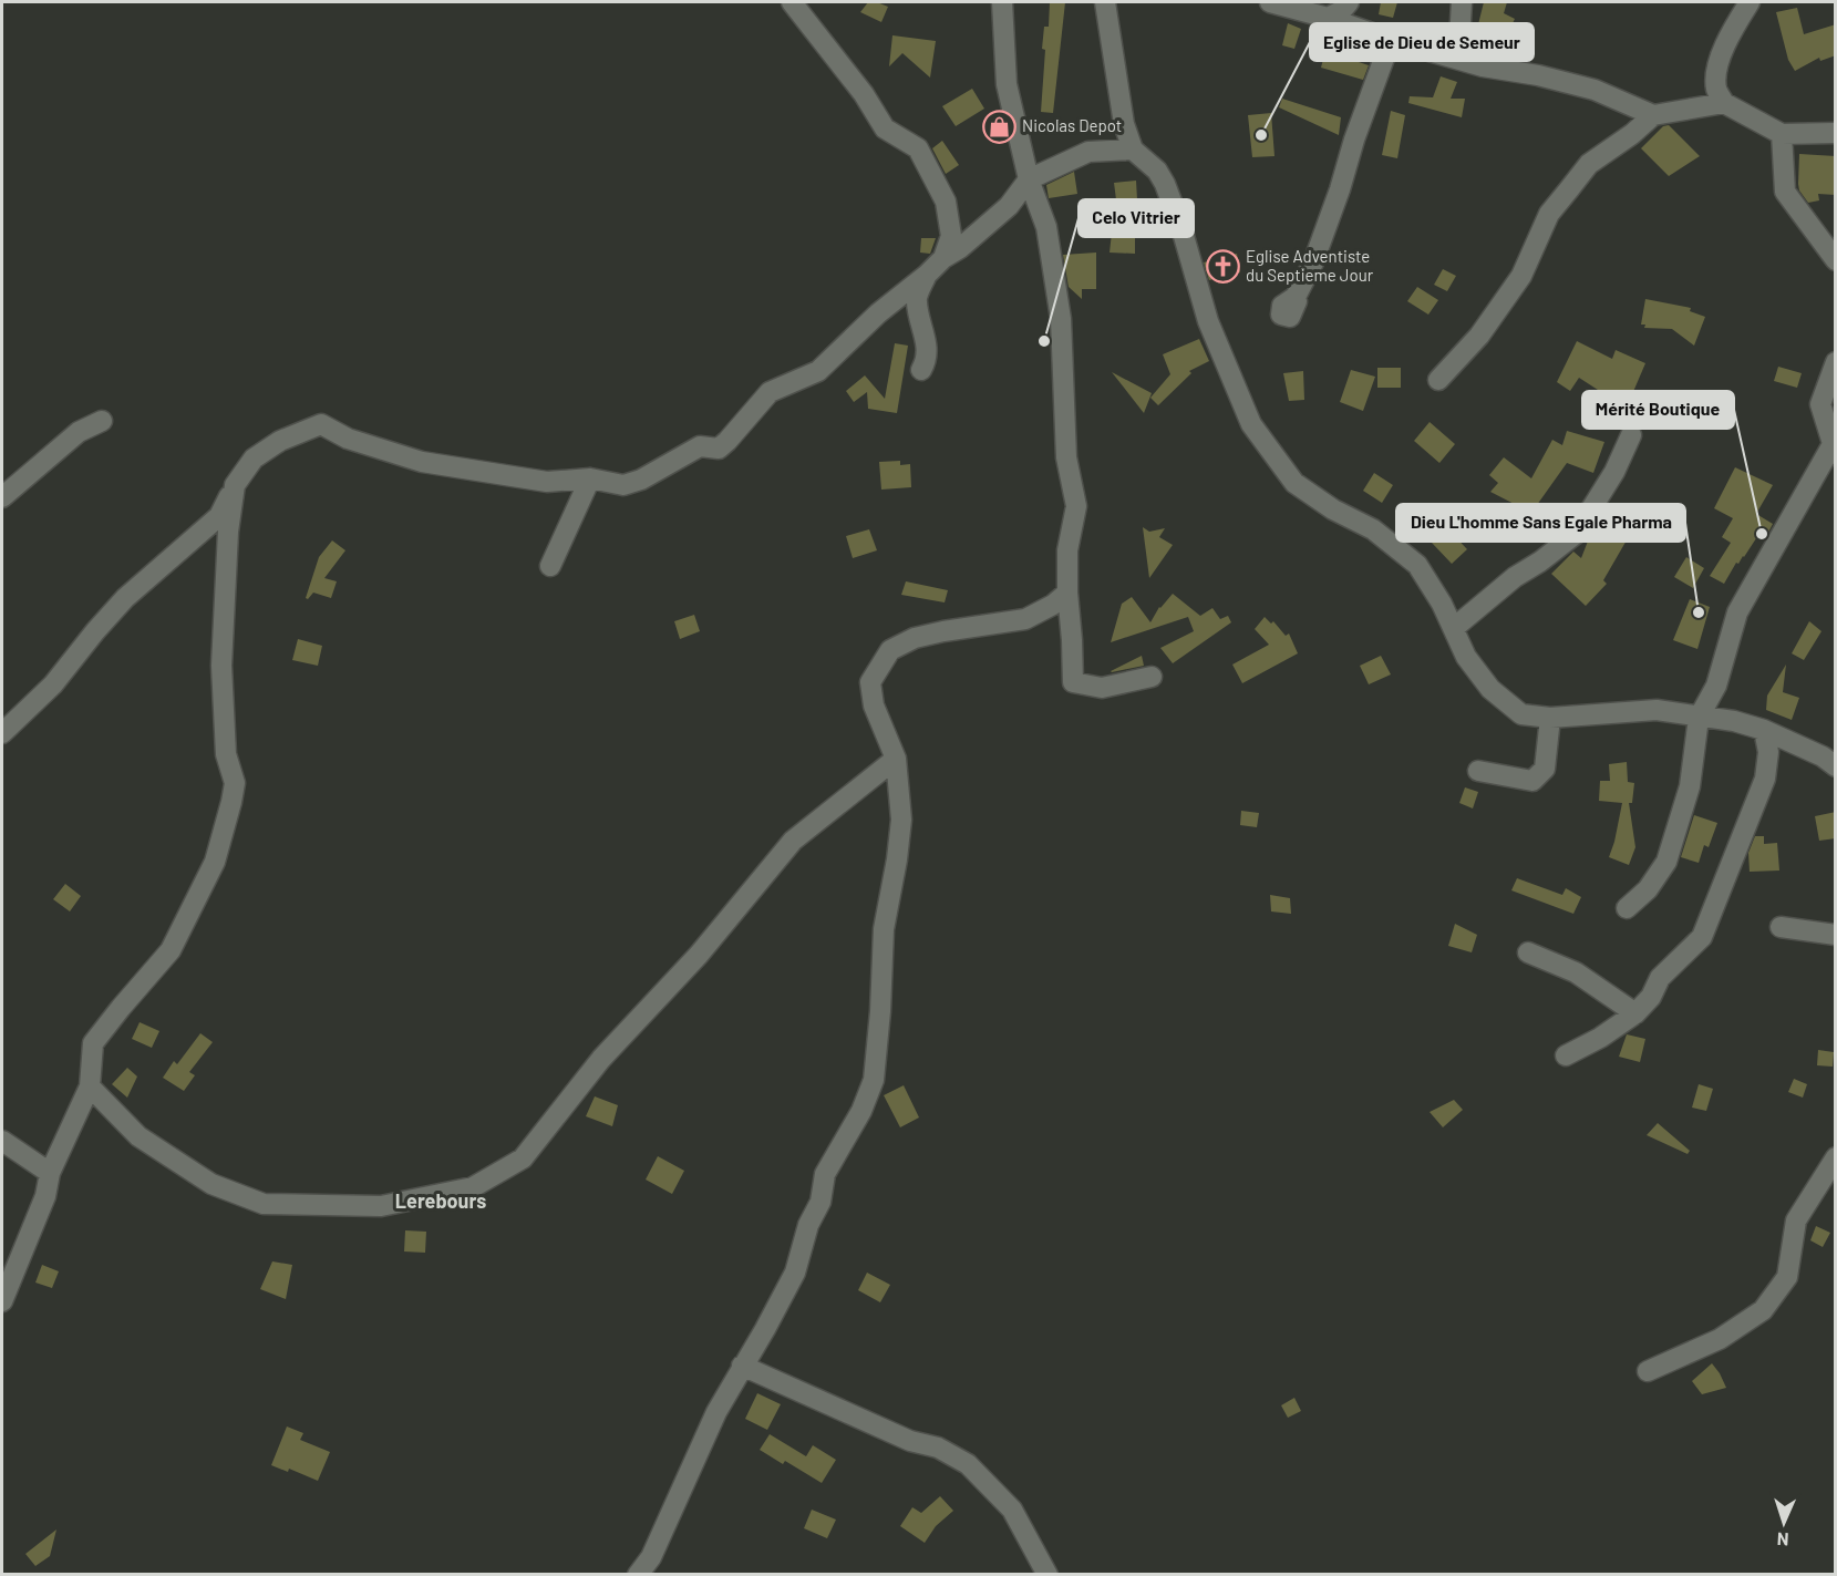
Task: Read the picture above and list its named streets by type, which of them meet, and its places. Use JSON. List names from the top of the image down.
{
  "districts": ["Lerebours"],
  "places": {
    "shop": ["Nicolas Depot"],
    "other": [
      "Eglise de Dieu de Semeur",
      "Celo Vitrier",
      "Mérité Boutique",
      "Dieu L'homme Sans Egale Pharma"
    ],
    "church": ["Eglise Adventiste du Septieme Jour"]
  },
  "north": "bottom"
}
